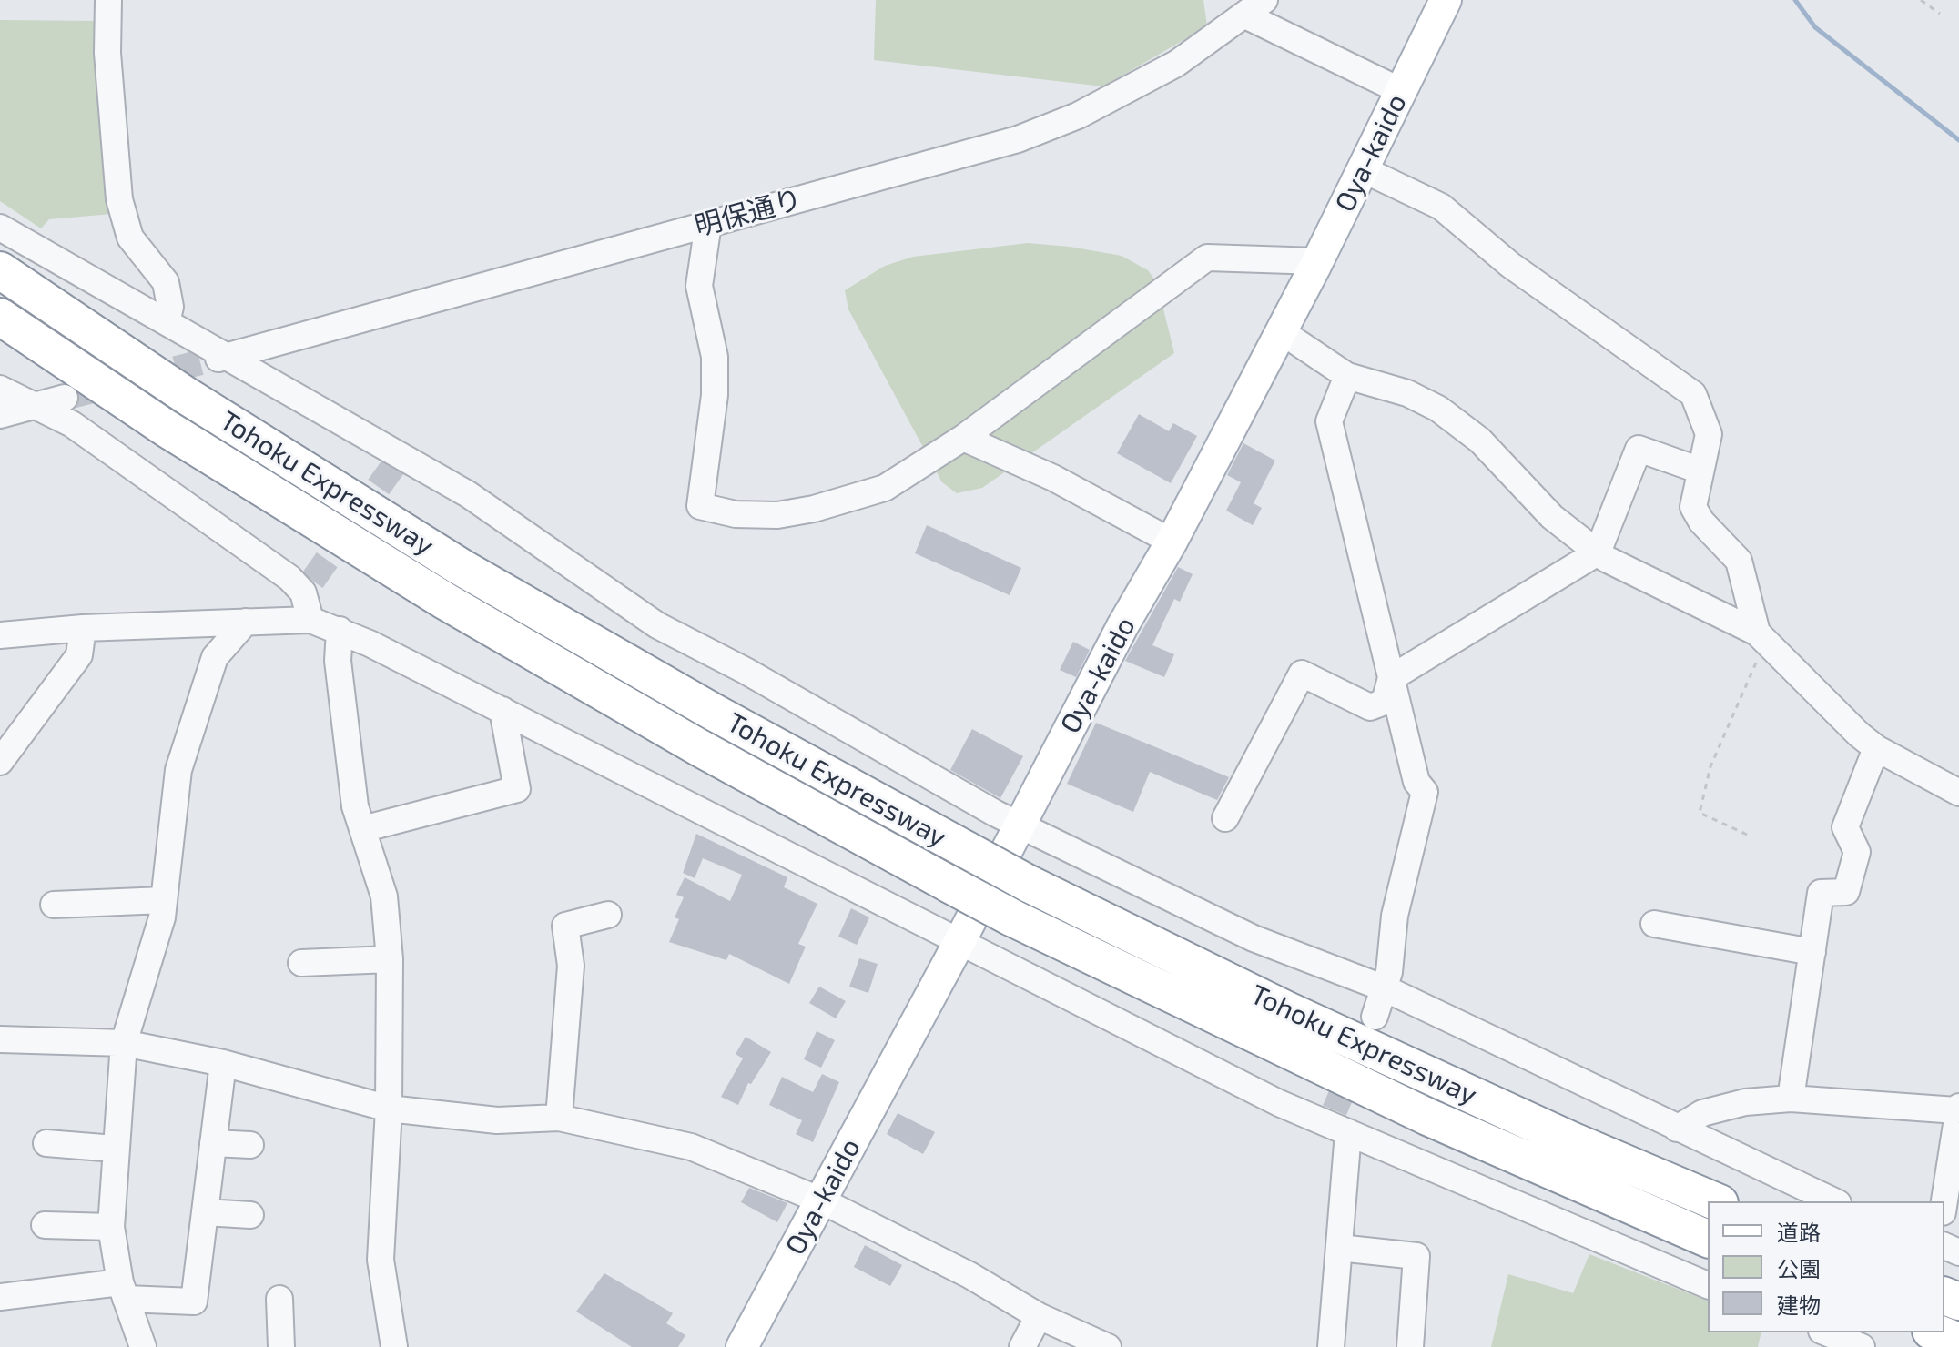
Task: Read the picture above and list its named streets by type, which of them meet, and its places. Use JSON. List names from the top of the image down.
{
  "streets": {
    "highway": ["Tohoku Expressway"],
    "main road": ["Oya-kaido"],
    "street": ["明保通り"]
  },
  "legend": ["道路", "公園", "建物"]
}
